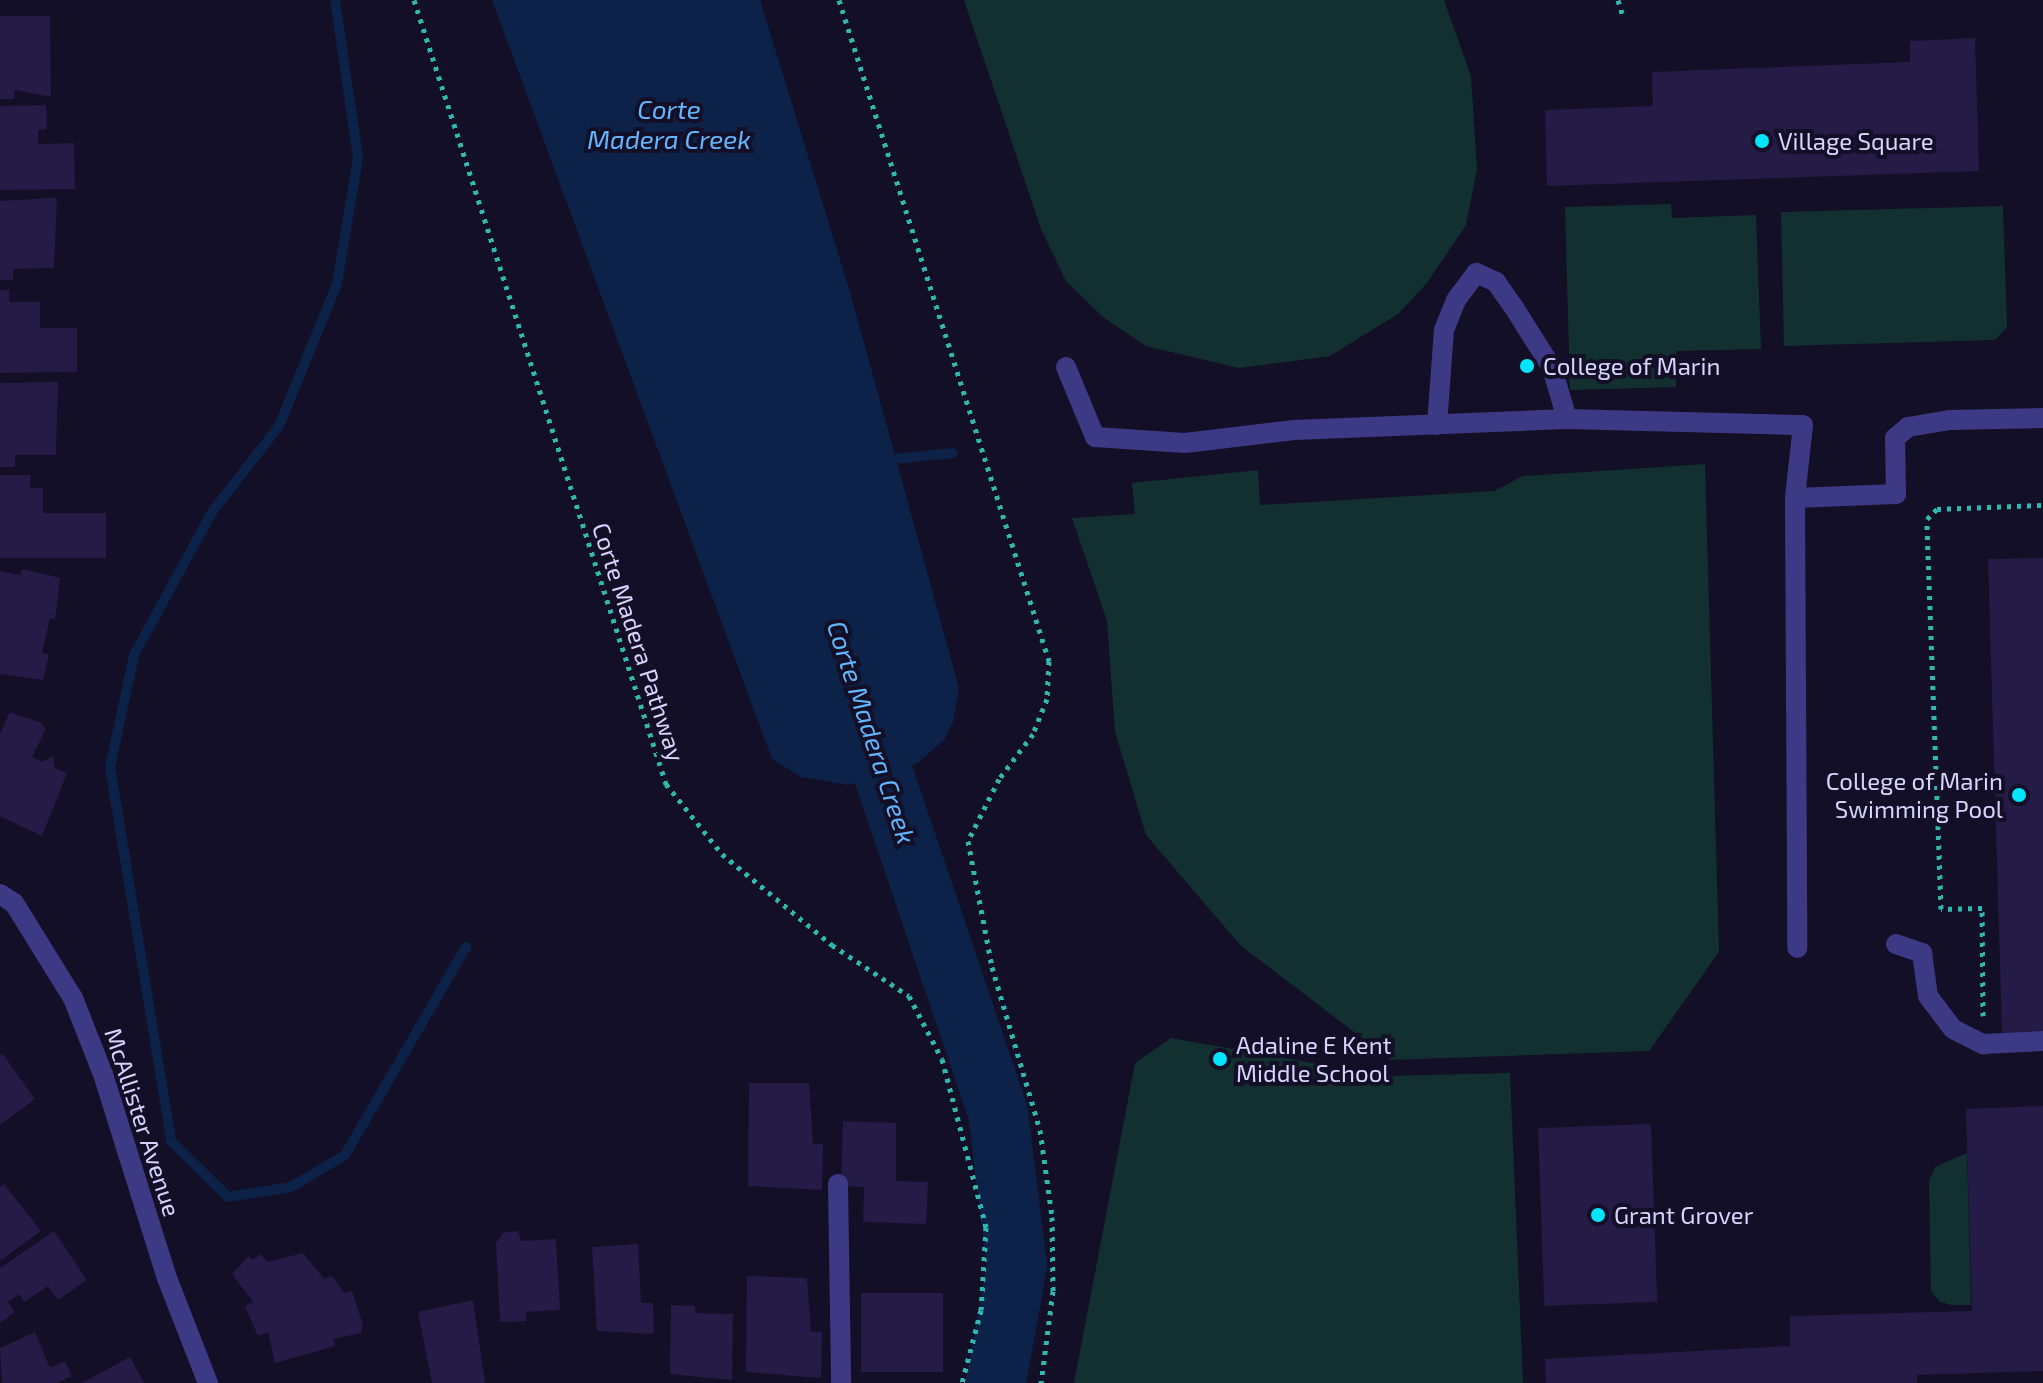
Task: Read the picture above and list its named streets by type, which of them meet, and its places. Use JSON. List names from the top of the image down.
{
  "streets": {
    "street": ["McAllister Avenue"],
    "path": ["Corte Madera Pathway"]
  },
  "water": ["Corte Madera Creek"],
  "places": [
    "Village Square",
    "College of Marin",
    "College of Marin Swimming Pool",
    "Adaline E Kent Middle School",
    "Grant Grover"
  ]
}
